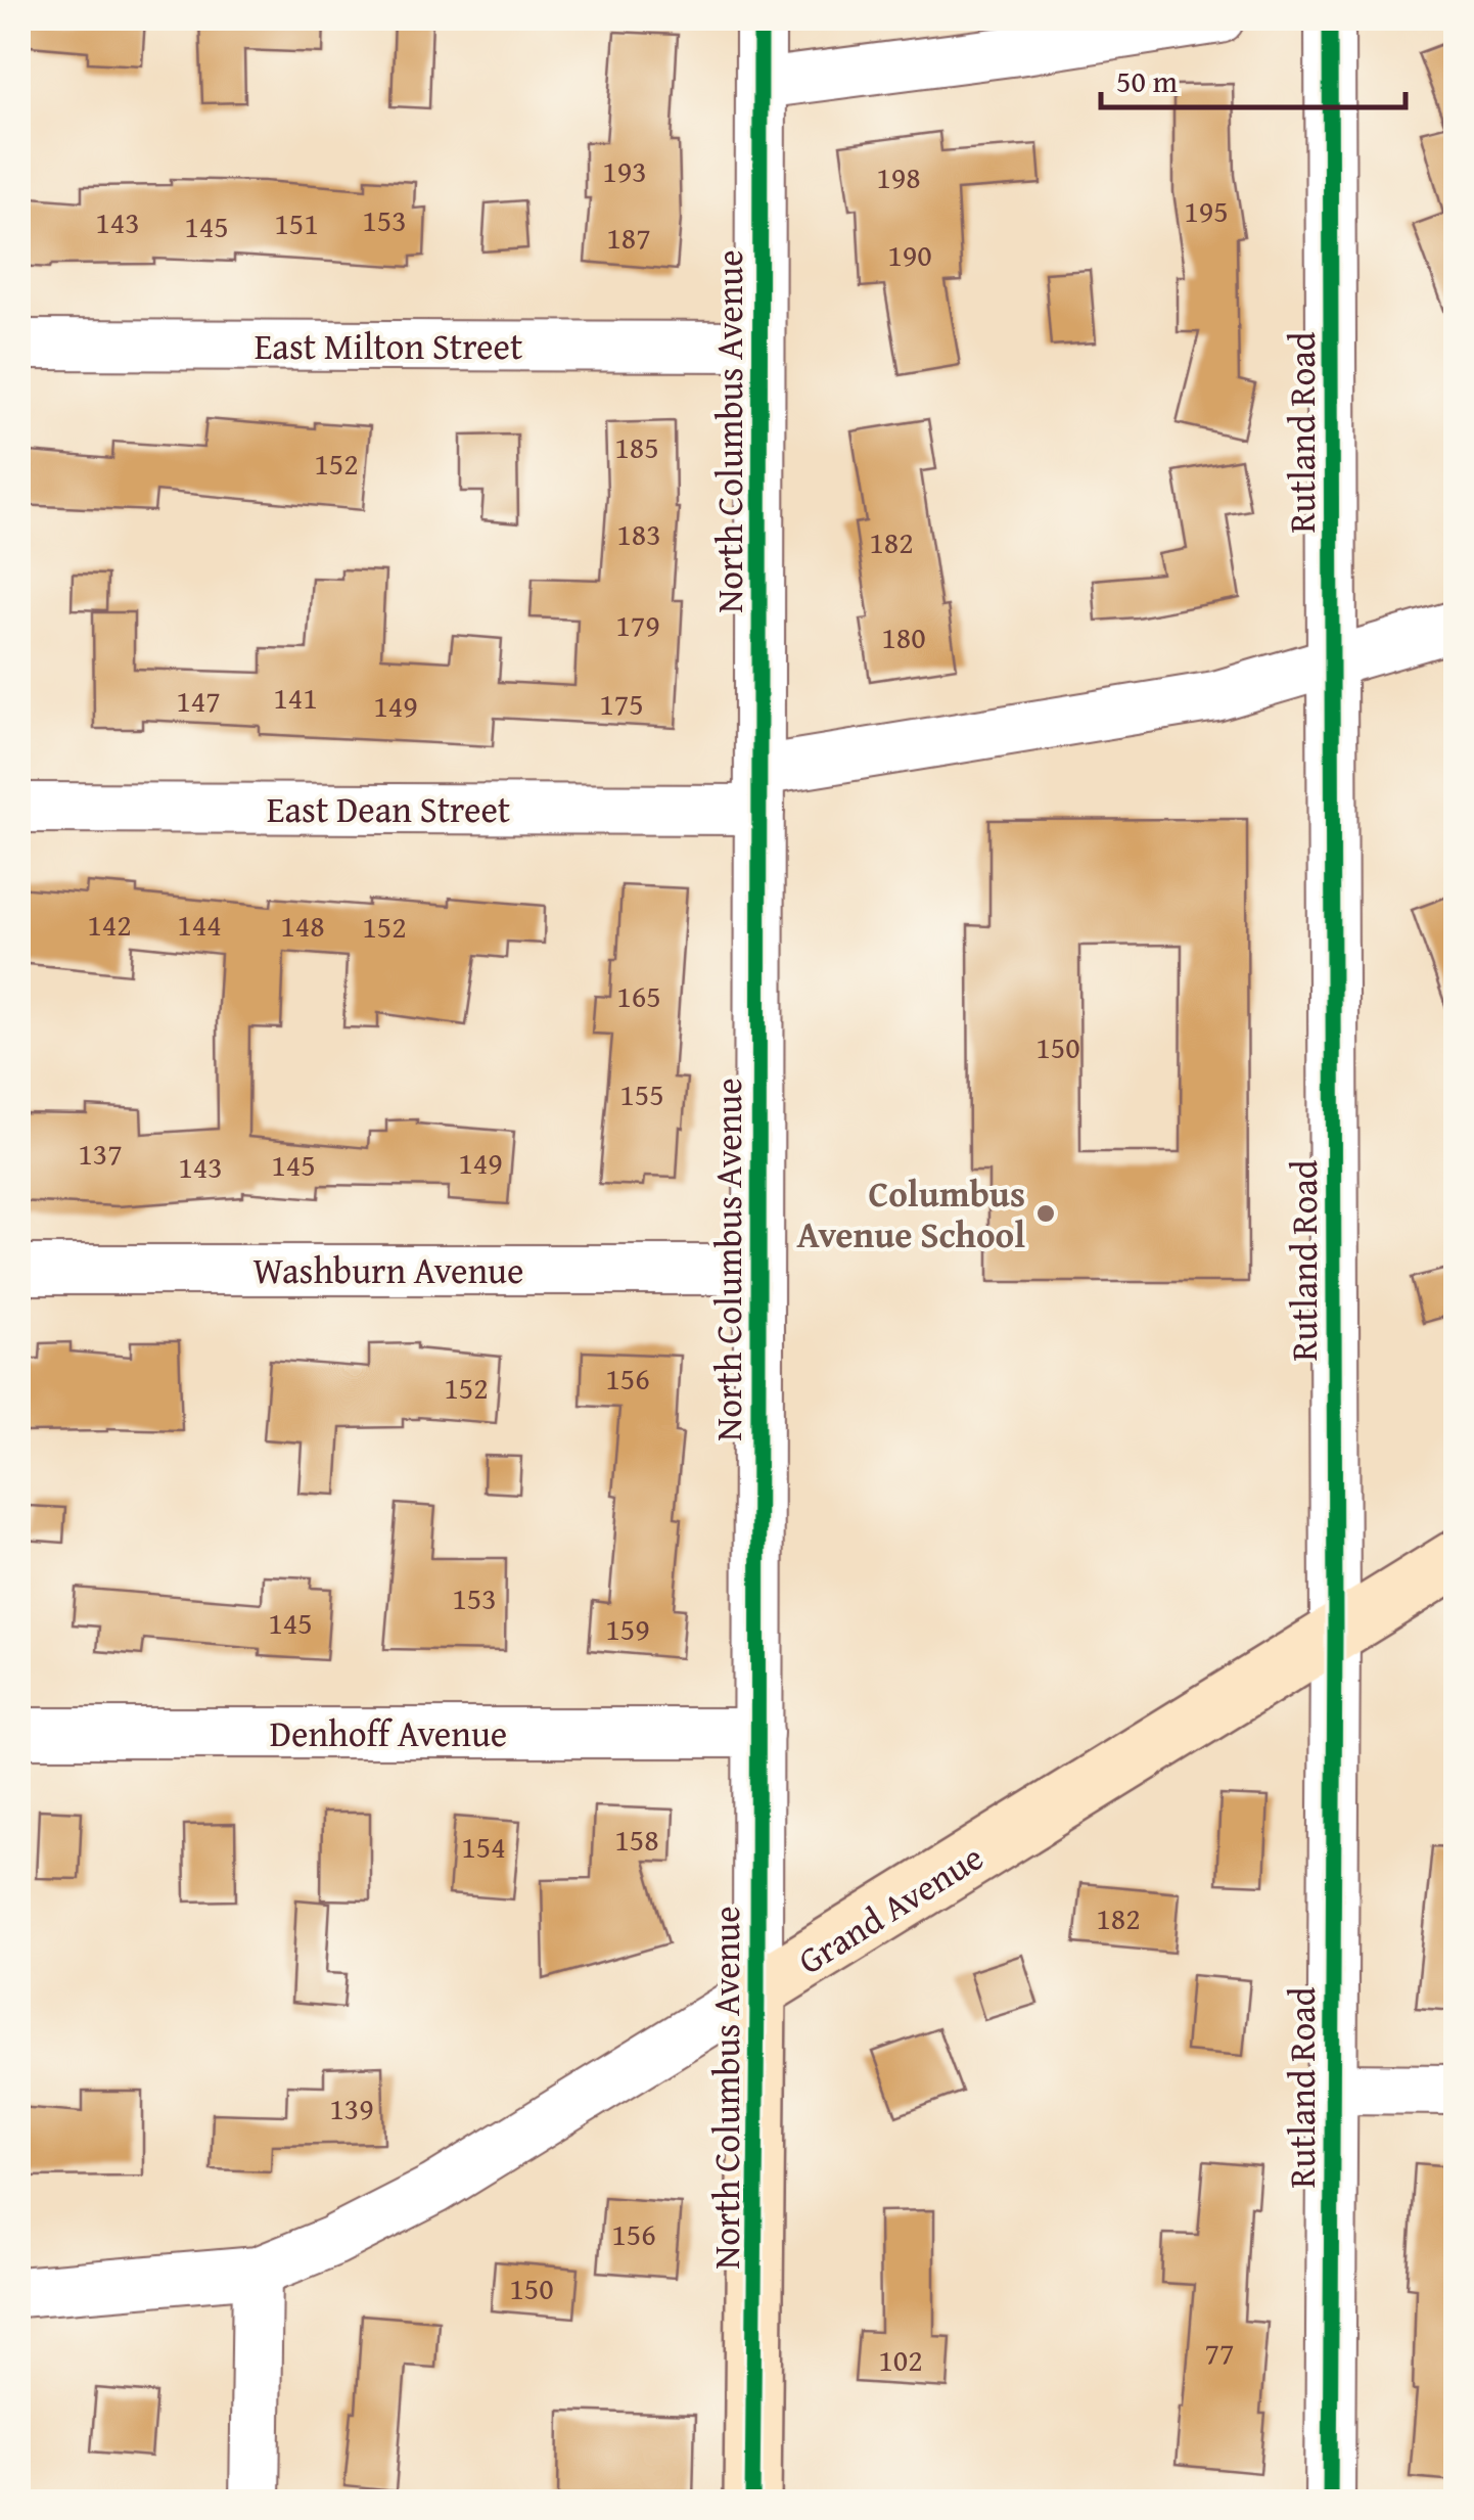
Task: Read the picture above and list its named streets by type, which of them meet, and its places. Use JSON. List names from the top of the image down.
{
  "streets": {
    "street": [
      "East Milton Street",
      "North Columbus Avenue",
      "Rutland Road",
      "East Dean Street",
      "Washburn Avenue",
      "Denhoff Avenue",
      "Grand Avenue"
    ]
  },
  "crossings": [
    ["East Milton Street", "North Columbus Avenue"],
    ["North Columbus Avenue", "East Dean Street"],
    ["North Columbus Avenue", "Washburn Avenue"],
    ["North Columbus Avenue", "Denhoff Avenue"],
    ["North Columbus Avenue", "Grand Avenue"],
    ["Rutland Road", "East Dean Street"],
    ["Rutland Road", "Grand Avenue"]
  ],
  "places": ["Columbus Avenue School"],
  "house_numbers": [
    "193",
    "198",
    "195",
    "153",
    "143",
    "151",
    "145",
    "187",
    "190",
    "185",
    "152",
    "183",
    "182",
    "179",
    "180",
    "141",
    "147",
    "175",
    "149",
    "142",
    "144",
    "148",
    "152",
    "165",
    "150",
    "155",
    "137",
    "149",
    "145",
    "143",
    "156",
    "152",
    "153",
    "145",
    "159",
    "158",
    "154",
    "182",
    "139",
    "156",
    "150",
    "77",
    "102"
  ],
  "scale_bar": "50 m"
}
